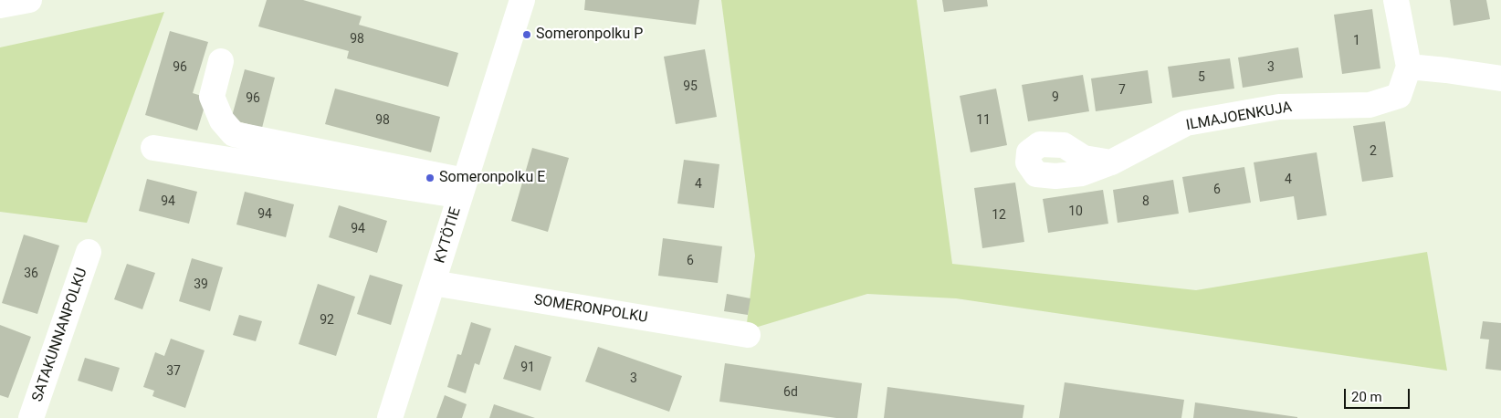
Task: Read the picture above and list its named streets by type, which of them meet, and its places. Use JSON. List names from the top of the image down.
{
  "streets": {
    "street": [
      "ILMAJOENKUJA",
      "KYTÖTIE",
      "SOMERONPOLKU",
      "SATAKUNNANPOLKU"
    ]
  },
  "crossings": [
    ["KYTÖTIE", "SOMERONPOLKU"]
  ],
  "places": ["Someronpolku P", "Someronpolku E"],
  "house_numbers": [
    "98",
    "1",
    "96",
    "3",
    "5",
    "95",
    "7",
    "9",
    "96",
    "98",
    "11",
    "2",
    "4",
    "4",
    "6",
    "94",
    "8",
    "10",
    "94",
    "12",
    "94",
    "6",
    "36",
    "39",
    "92",
    "91",
    "37",
    "3",
    "6d"
  ],
  "scale_bar": "20 m"
}
